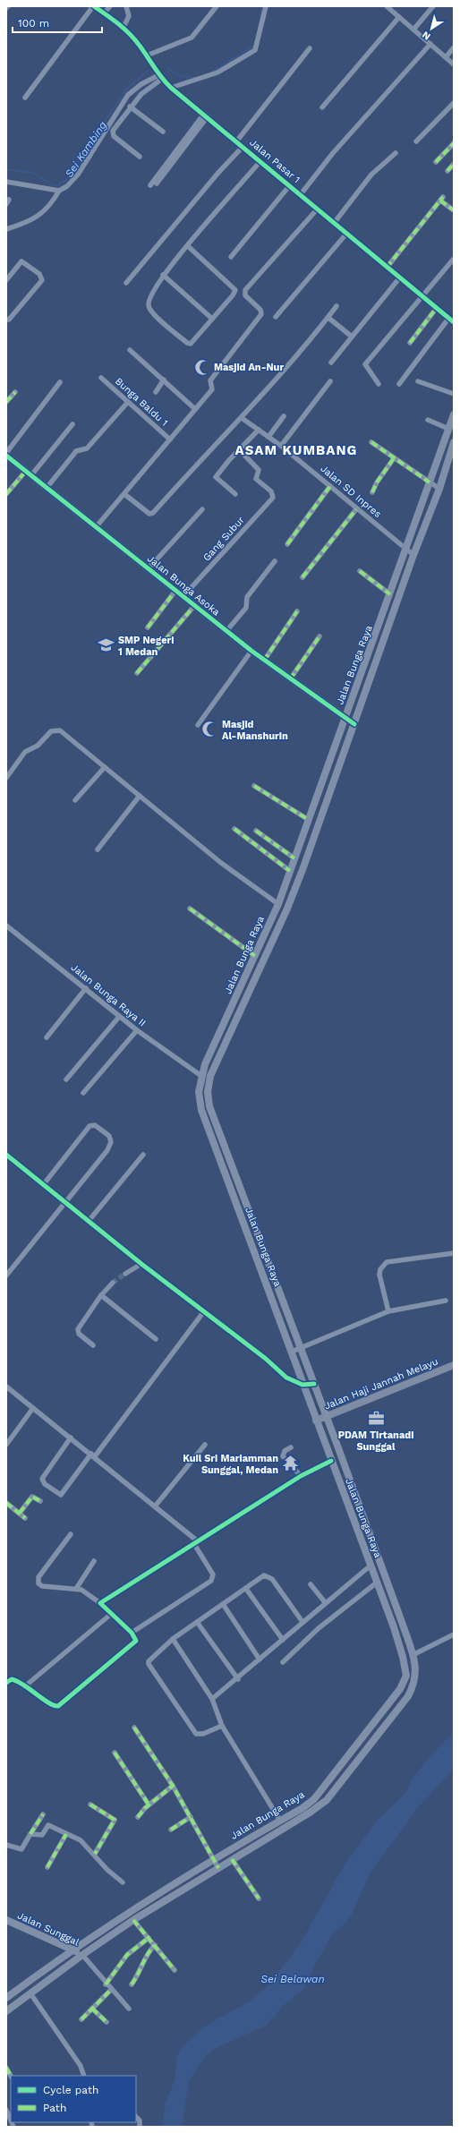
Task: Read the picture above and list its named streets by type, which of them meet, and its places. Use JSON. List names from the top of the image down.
{
  "streets": {
    "main road": ["Jalan Bunga Raya", "Jalan Sunggal"],
    "street": [
      "Jalan Pasar 1",
      "Bunga Baldu 1",
      "Jalan SD Inpres",
      "Gang Subur",
      "Jalan Bunga Asoka",
      "Jalan Bunga Raya II",
      "Jalan Haji Jannah Melayu"
    ]
  },
  "crossings": [
    ["Jalan SD Inpres", "Jalan Bunga Raya"],
    ["Gang Subur", "Jalan Bunga Asoka"],
    ["Jalan Bunga Asoka", "Jalan Bunga Raya"],
    ["Jalan Bunga Raya", "Jalan Bunga Raya II"],
    ["Jalan Bunga Raya", "Jalan Haji Jannah Melayu"],
    ["Jalan Bunga Raya", "Jalan Sunggal"]
  ],
  "districts": ["ASAM KUMBANG"],
  "water": ["Sei Kambing", "Sei Belawan"],
  "places": {
    "mosque": ["Masjid An-Nur", "Masjid Al-Manshurin"],
    "school or university": ["SMP Negeri 1 Medan"],
    "office": ["PDAM Tirtanadi Sunggal"],
    "temple": ["Kuil Sri Mariamman Sunggal, Medan"]
  },
  "legend": ["Cycle path", "Path"],
  "scale_bar": "100 m",
  "north": "bottom left"
}
